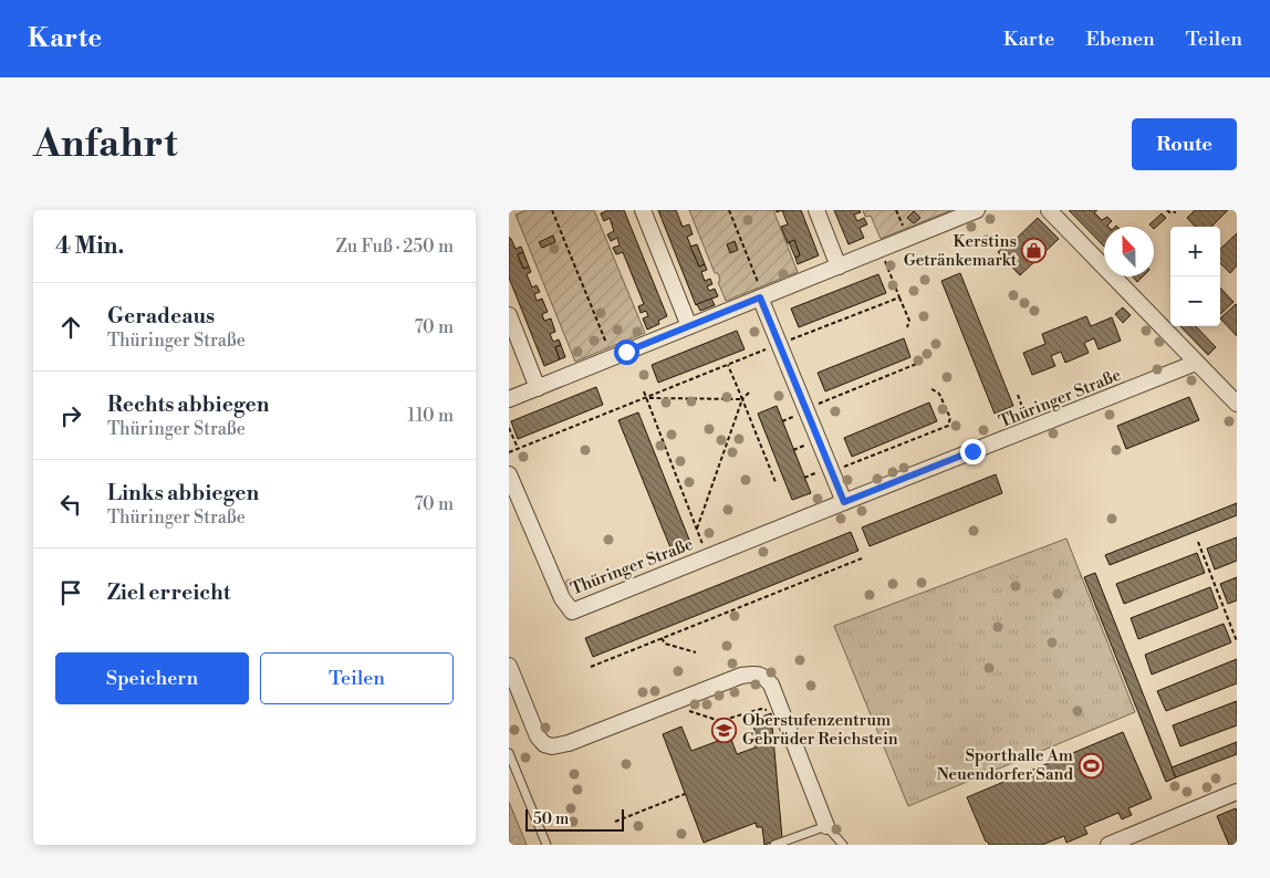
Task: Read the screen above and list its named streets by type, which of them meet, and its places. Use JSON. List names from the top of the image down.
{
  "streets": {
    "street": ["Thüringer Straße"]
  },
  "places": {
    "shop": ["Kerstins Getränkemarkt"],
    "school or university": ["Oberstufenzentrum Gebrüder Reichstein"],
    "sports": ["Sporthalle Am Neuendorfer Sand"]
  },
  "scale_bar": "50 m",
  "north": "top",
  "page": {
    "header": "Karte",
    "nav": ["Karte", "Ebenen", "Teilen"],
    "buttons": [
      "Route",
      ["Speichern", "Teilen"]
    ],
    "title": "Anfahrt",
    "heading": ["4 Min.", "Zu Fuß · 250 m"],
    "map_buttons": ["+", "−"],
    "list": [
      ["Geradeaus", "Thüringer Straße", "70 m"],
      ["Rechts abbiegen", "Thüringer Straße", "110 m"],
      ["Links abbiegen", "Thüringer Straße", "70 m"],
      "Ziel erreicht"
    ],
    "scale": "50 m"
  }
}
